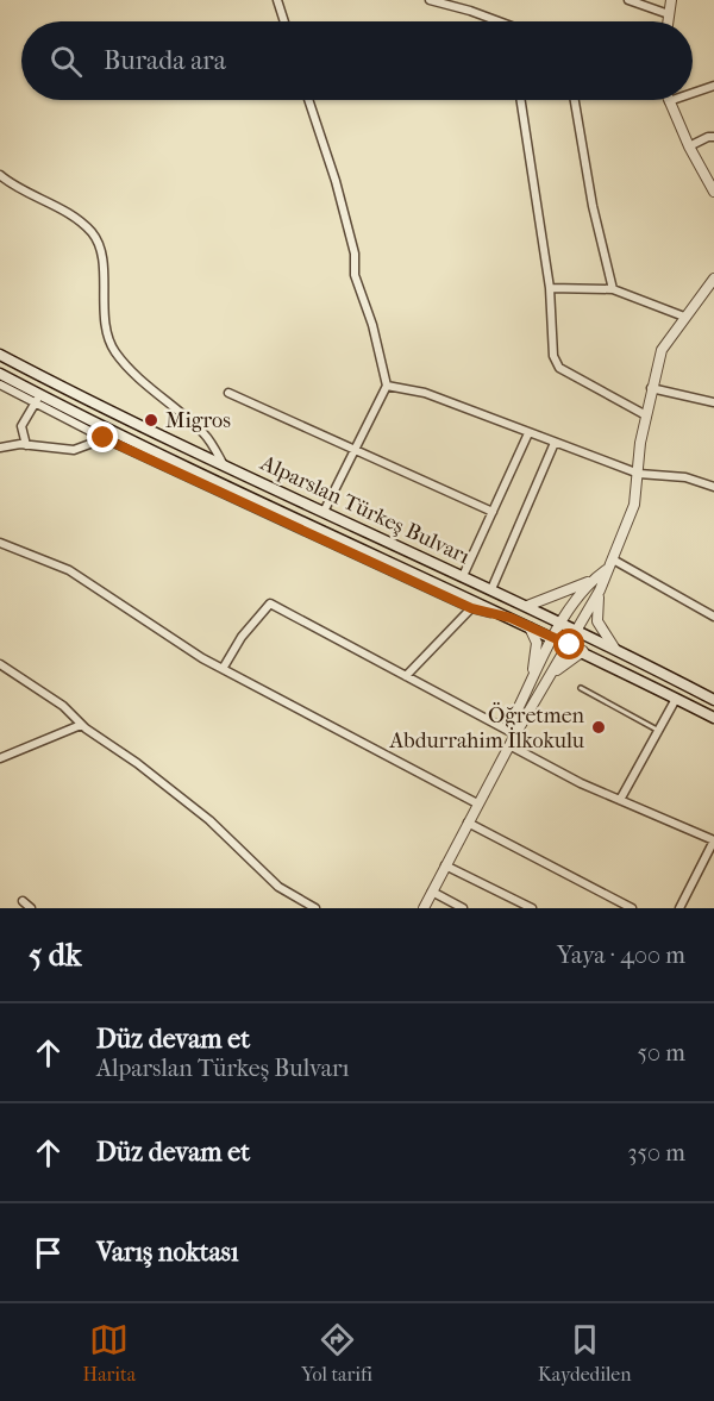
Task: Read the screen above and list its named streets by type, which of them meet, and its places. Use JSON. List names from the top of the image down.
{
  "streets": {
    "main road": ["Alparslan Türkeş Bulvarı"]
  },
  "places": ["Migros", "Öğretmen Abdurrahim İlkokulu"],
  "page": {
    "search": "Burada ara",
    "heading": ["5 dk", "Yaya · 400 m"],
    "list": [
      ["Düz devam et", "Alparslan Türkeş Bulvarı", "50 m"],
      ["Düz devam et", "350 m"],
      "Varış noktası"
    ],
    "nav": ["Harita", "Yol tarifi", "Kaydedilen"]
  }
}
